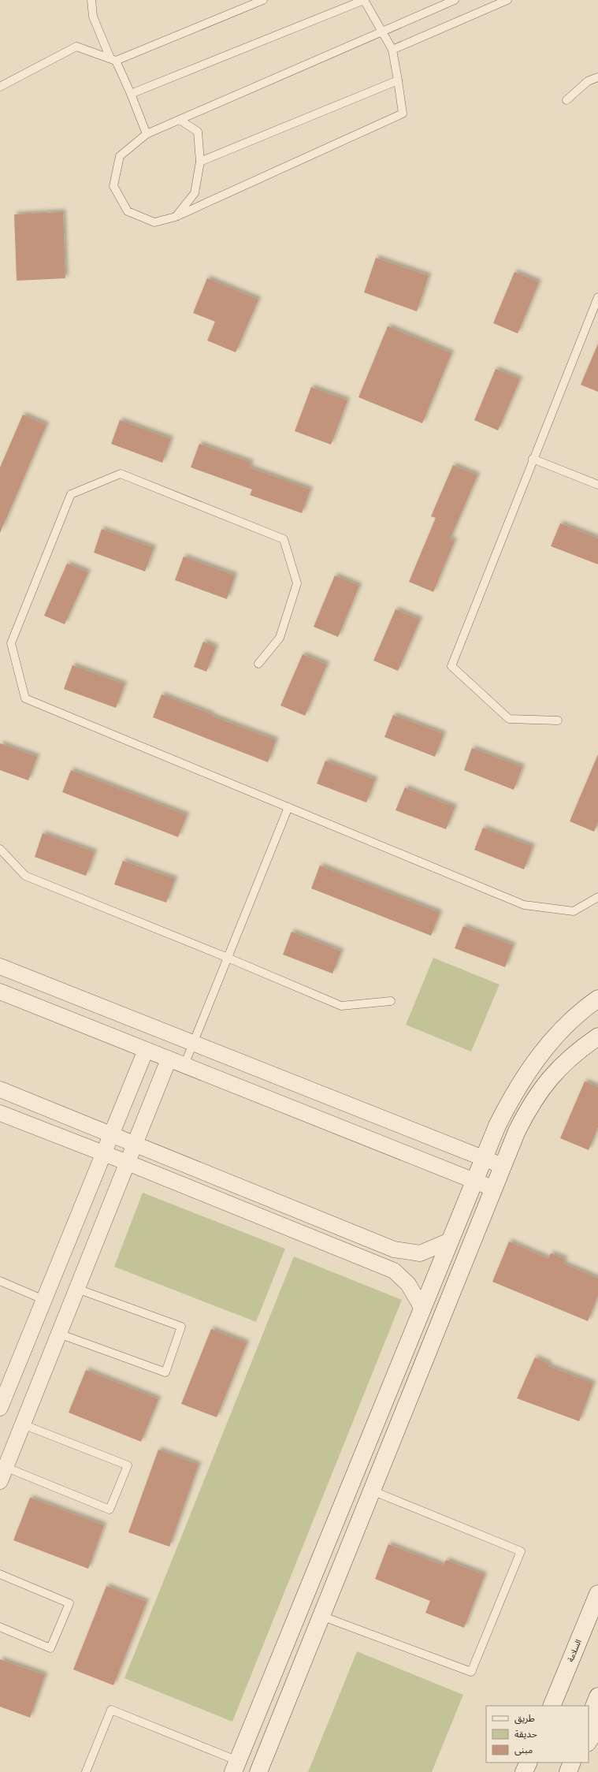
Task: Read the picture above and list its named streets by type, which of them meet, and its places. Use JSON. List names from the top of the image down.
{
  "streets": {
    "street": ["السلامة"]
  },
  "legend": ["طريق", "حديقة", "مبنى"]
}
